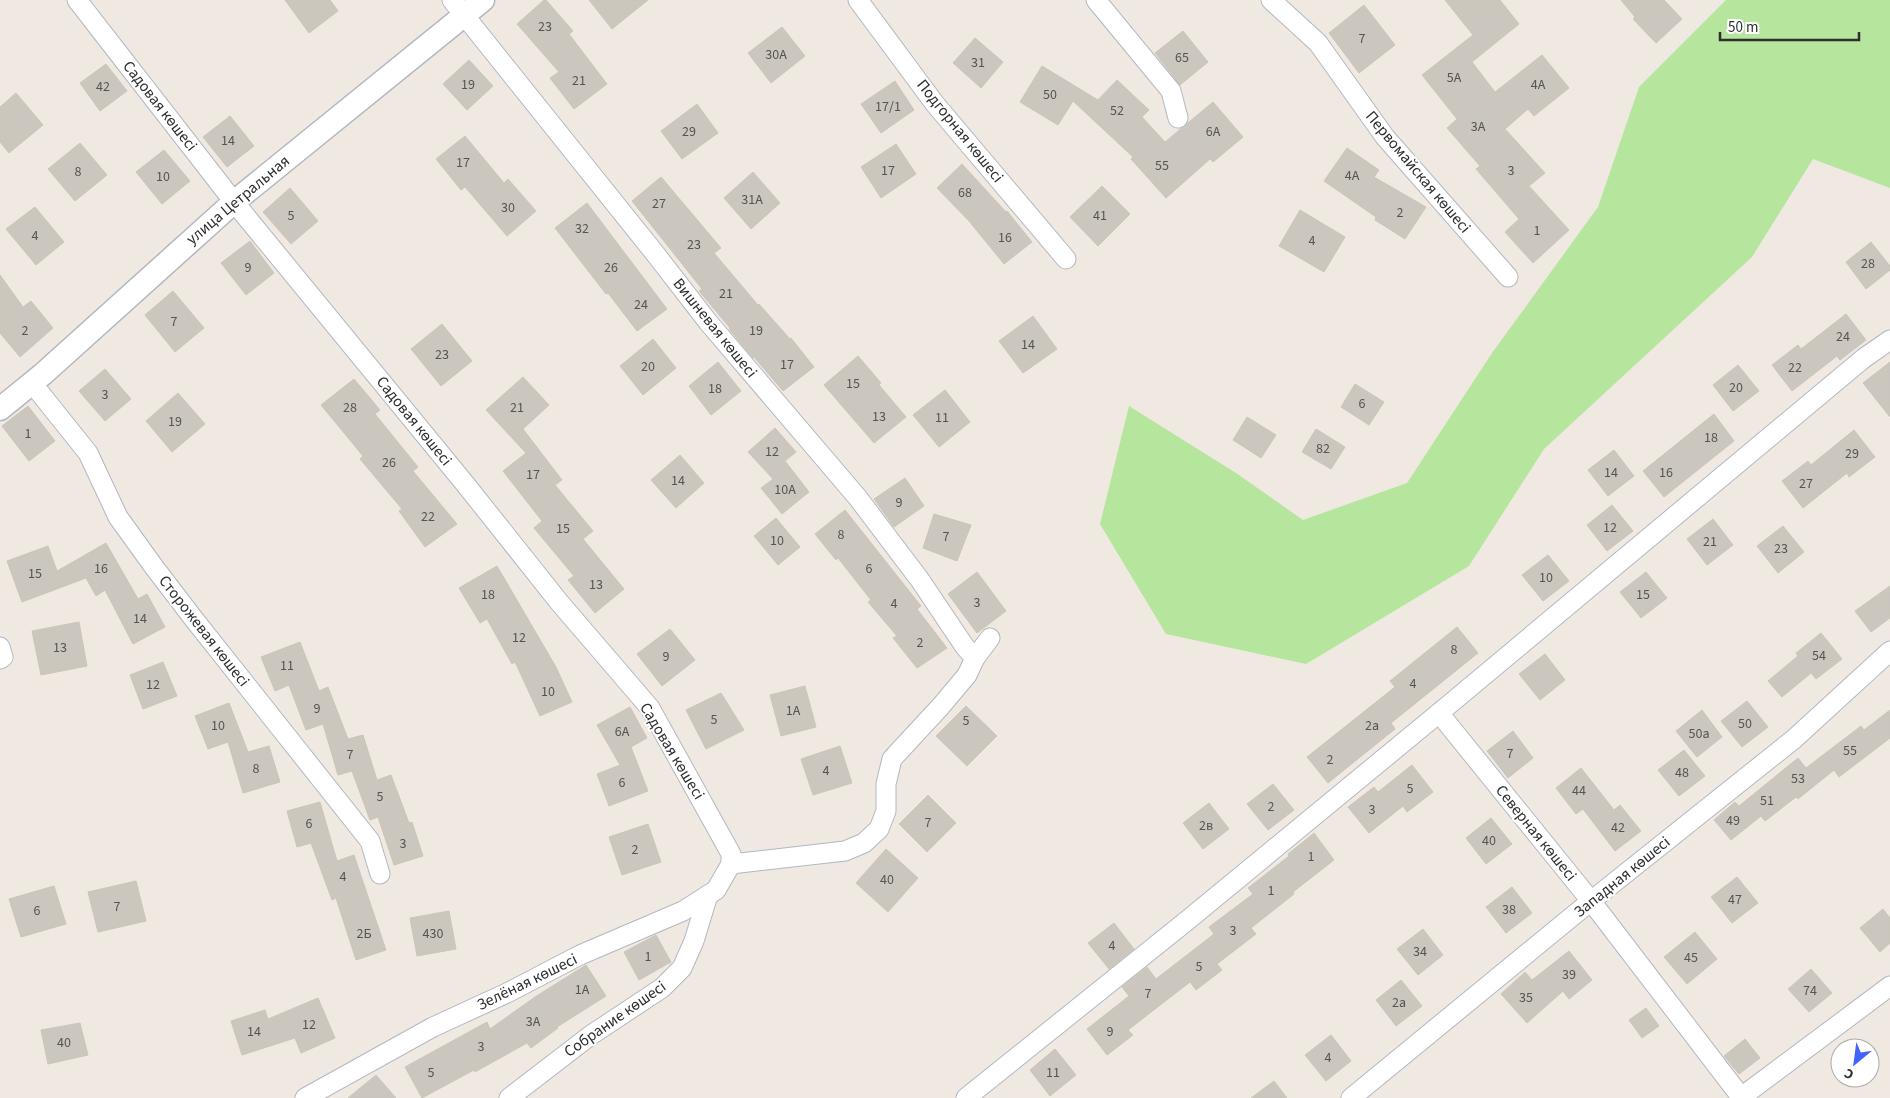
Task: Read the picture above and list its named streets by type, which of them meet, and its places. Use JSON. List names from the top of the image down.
{
  "streets": {
    "street": [
      "Садовая көшесі",
      "Подгорная көшесі",
      "Первомайская көшесі",
      "улица Цетральная",
      "Вишневая көшесі",
      "Сторожевая көшесі",
      "Северная көшесі",
      "Западная көшесі",
      "Зелёная көшесі",
      "Собрание көшесі"
    ]
  },
  "crossings": [
    ["Садовая көшесі", "улица Цетральная"],
    ["Садовая көшесі", "Зелёная көшесі"],
    ["улица Цетральная", "Вишневая көшесі"],
    ["улица Цетральная", "Сторожевая көшесі"],
    ["Северная көшесі", "Западная көшесі"],
    ["Зелёная көшесі", "Собрание көшесі"]
  ],
  "house_numbers": [
    "23",
    "7",
    "30А",
    "65",
    "31",
    "5А",
    "21",
    "19",
    "4А",
    "42",
    "50",
    "17/1",
    "52",
    "3А",
    "29",
    "6А",
    "14",
    "17",
    "55",
    "17",
    "3",
    "8",
    "4А",
    "10",
    "68",
    "31А",
    "27",
    "30",
    "2",
    "5",
    "41",
    "32",
    "1",
    "4",
    "16",
    "4",
    "23",
    "28",
    "9",
    "26",
    "21",
    "24",
    "7",
    "2",
    "19",
    "24",
    "14",
    "23",
    "17",
    "20",
    "22",
    "15",
    "20",
    "18",
    "3",
    "6",
    "28",
    "21",
    "13",
    "11",
    "19",
    "1",
    "18",
    "82",
    "12",
    "29",
    "26",
    "14",
    "16",
    "17",
    "14",
    "27",
    "10А",
    "9",
    "22",
    "12",
    "15",
    "8",
    "7",
    "10",
    "21",
    "23",
    "16",
    "6",
    "15",
    "10",
    "13",
    "18",
    "15",
    "3",
    "4",
    "14",
    "12",
    "2",
    "13",
    "8",
    "54",
    "9",
    "11",
    "4",
    "12",
    "10",
    "9",
    "1А",
    "5",
    "5",
    "50",
    "10",
    "2а",
    "6А",
    "50а",
    "55",
    "7",
    "7",
    "2",
    "8",
    "4",
    "48",
    "53",
    "6",
    "5",
    "44",
    "5",
    "51",
    "2",
    "3",
    "49",
    "7",
    "6",
    "2в",
    "42",
    "40",
    "3",
    "2",
    "1",
    "4",
    "40",
    "1",
    "47",
    "7",
    "38",
    "6",
    "3",
    "2Б",
    "430",
    "4",
    "34",
    "1",
    "45",
    "5",
    "39",
    "1А",
    "74",
    "7",
    "35",
    "2а",
    "3А",
    "12",
    "14",
    "9",
    "40",
    "3",
    "4",
    "5",
    "11"
  ],
  "scale_bar": "50 m",
  "north": "bottom left"
}
